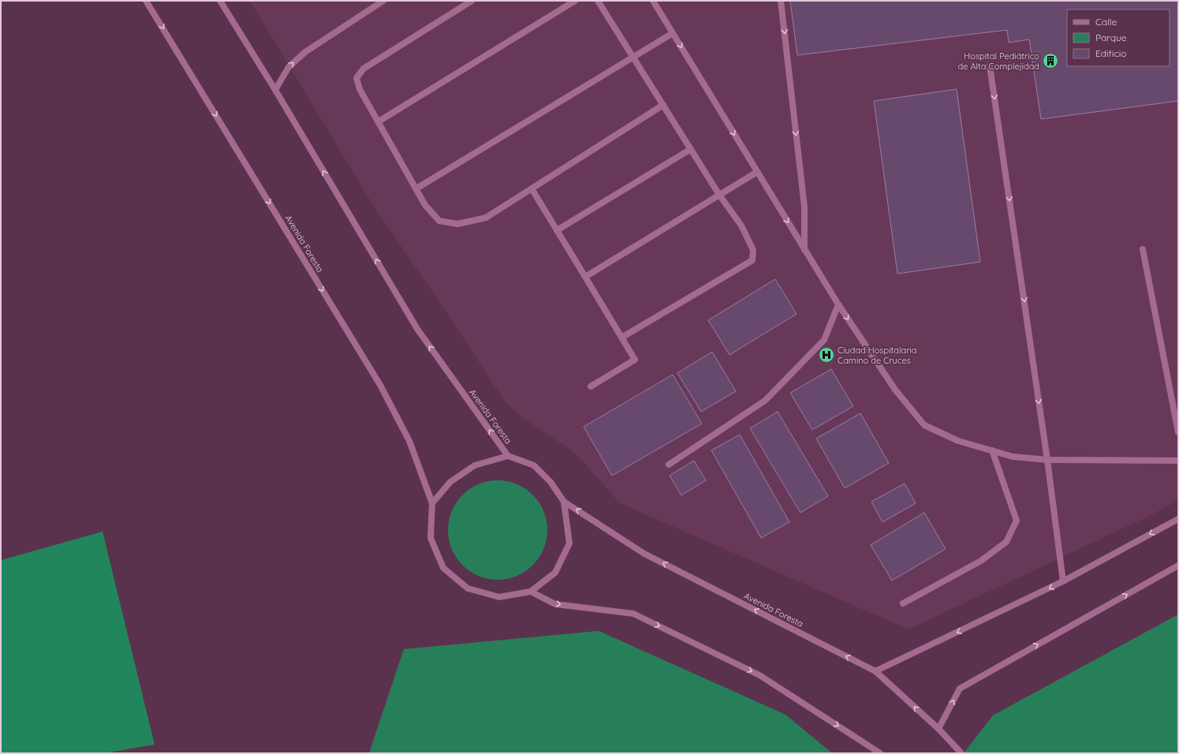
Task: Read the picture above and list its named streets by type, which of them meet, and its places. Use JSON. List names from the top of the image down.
{
  "streets": {
    "street": ["Avenida Foresta"]
  },
  "places": {
    "building": ["Hospital Pediátrico de Alta Complejidad"],
    "hospital": ["Ciudad Hospitalaria Camino de Cruces"]
  },
  "legend": ["Calle", "Parque", "Edificio"]
}
